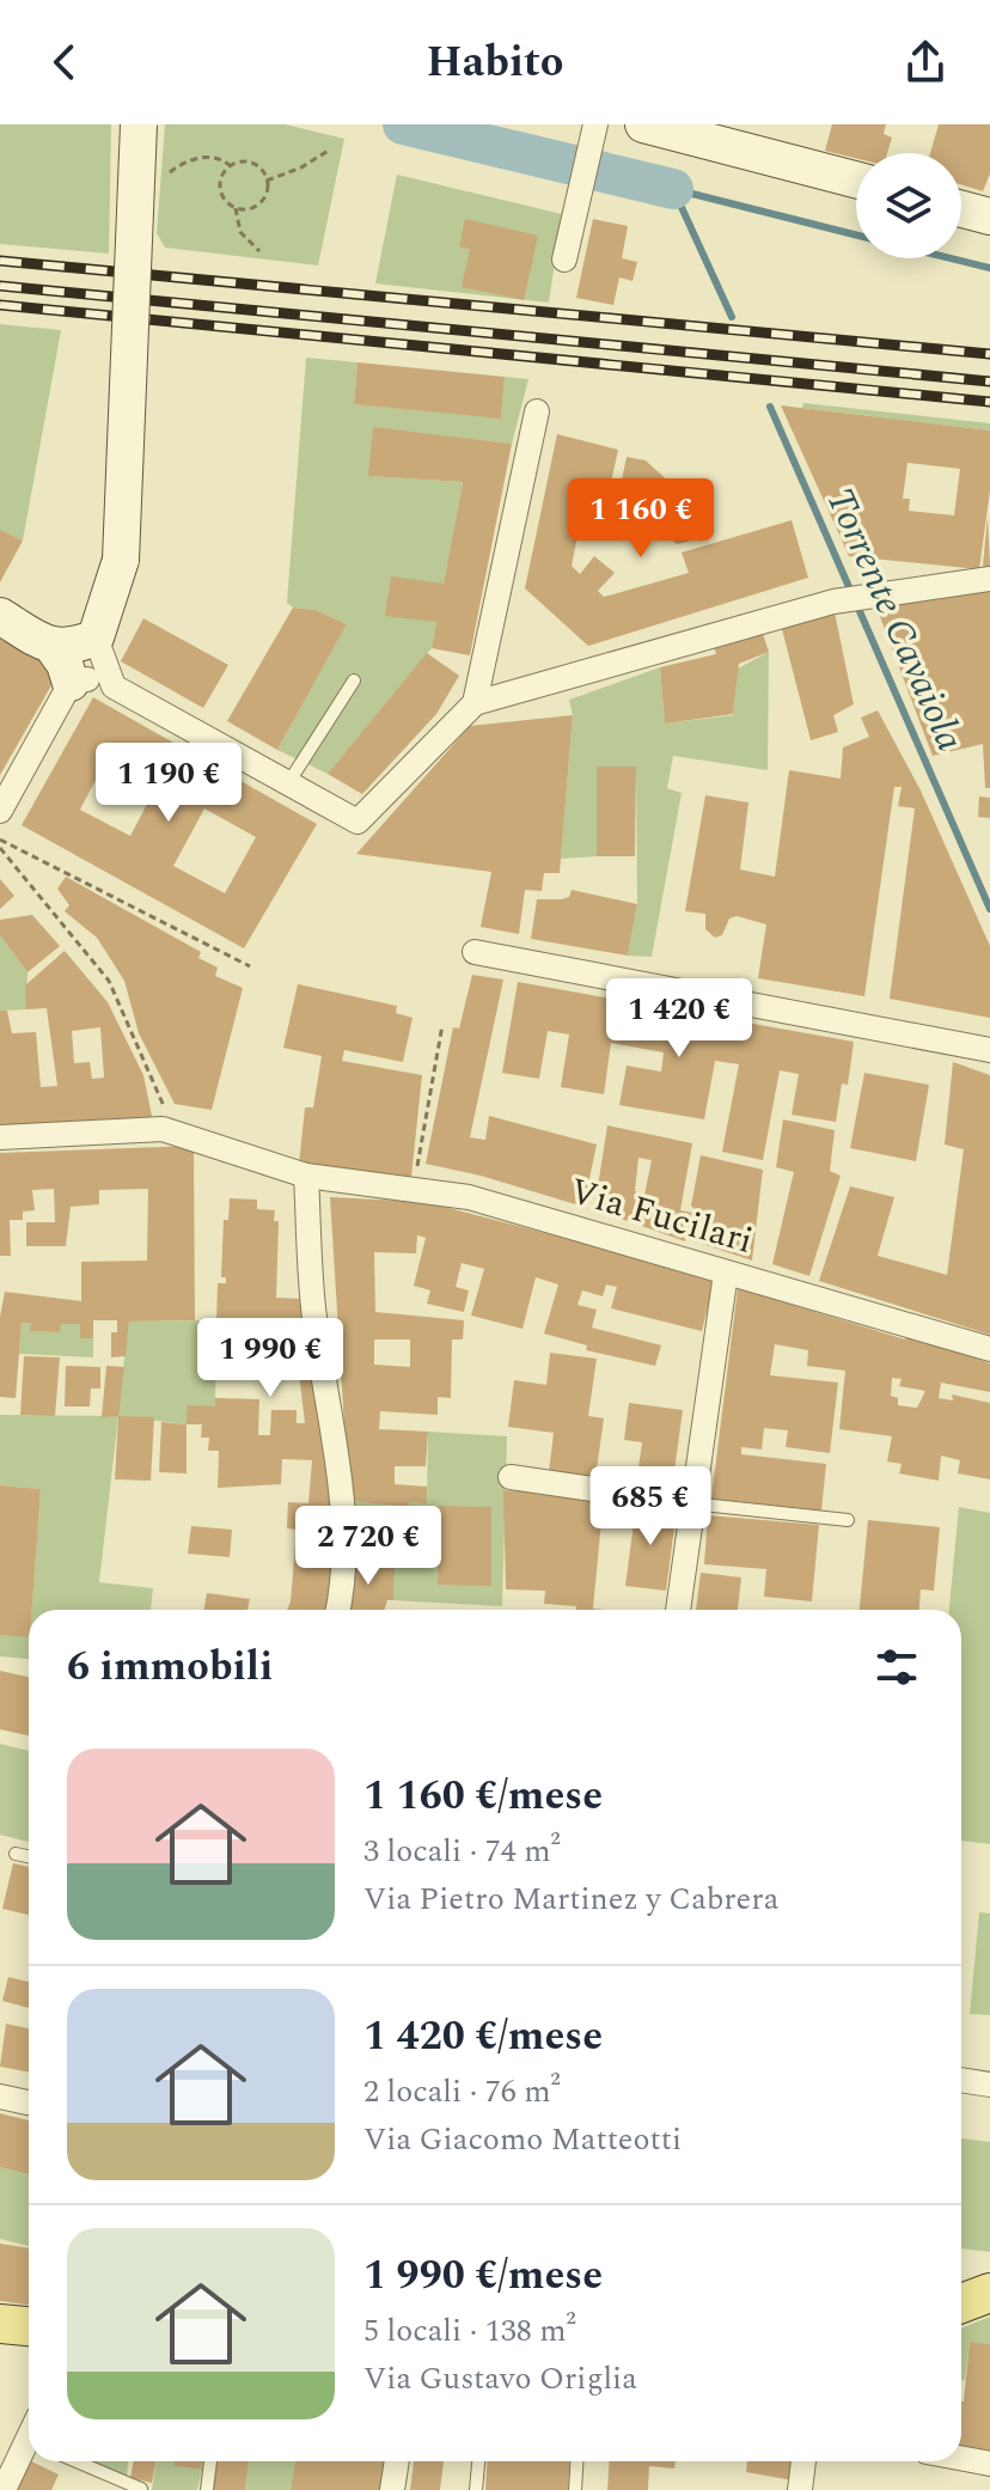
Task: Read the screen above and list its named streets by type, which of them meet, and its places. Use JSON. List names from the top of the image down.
{
  "streets": {
    "street": ["Via Fucilari"]
  },
  "water": ["Torrente Cavaiola"],
  "page": {
    "header": "Habito",
    "price": [
      "1 160 €",
      "1 190 €",
      "1 420 €",
      "1 990 €",
      "685 €",
      "2 720 €"
    ],
    "heading": "6 immobili",
    "list": [
      {
        "name": "1 160 €/mese",
        "note": "3 locali · 74 m² · Via Pietro Martinez y Cabrera"
      },
      {
        "name": "1 420 €/mese",
        "note": "2 locali · 76 m² · Via Giacomo Matteotti"
      },
      {
        "name": "1 990 €/mese",
        "note": "5 locali · 138 m² · Via Gustavo Origlia"
      }
    ]
  }
}
